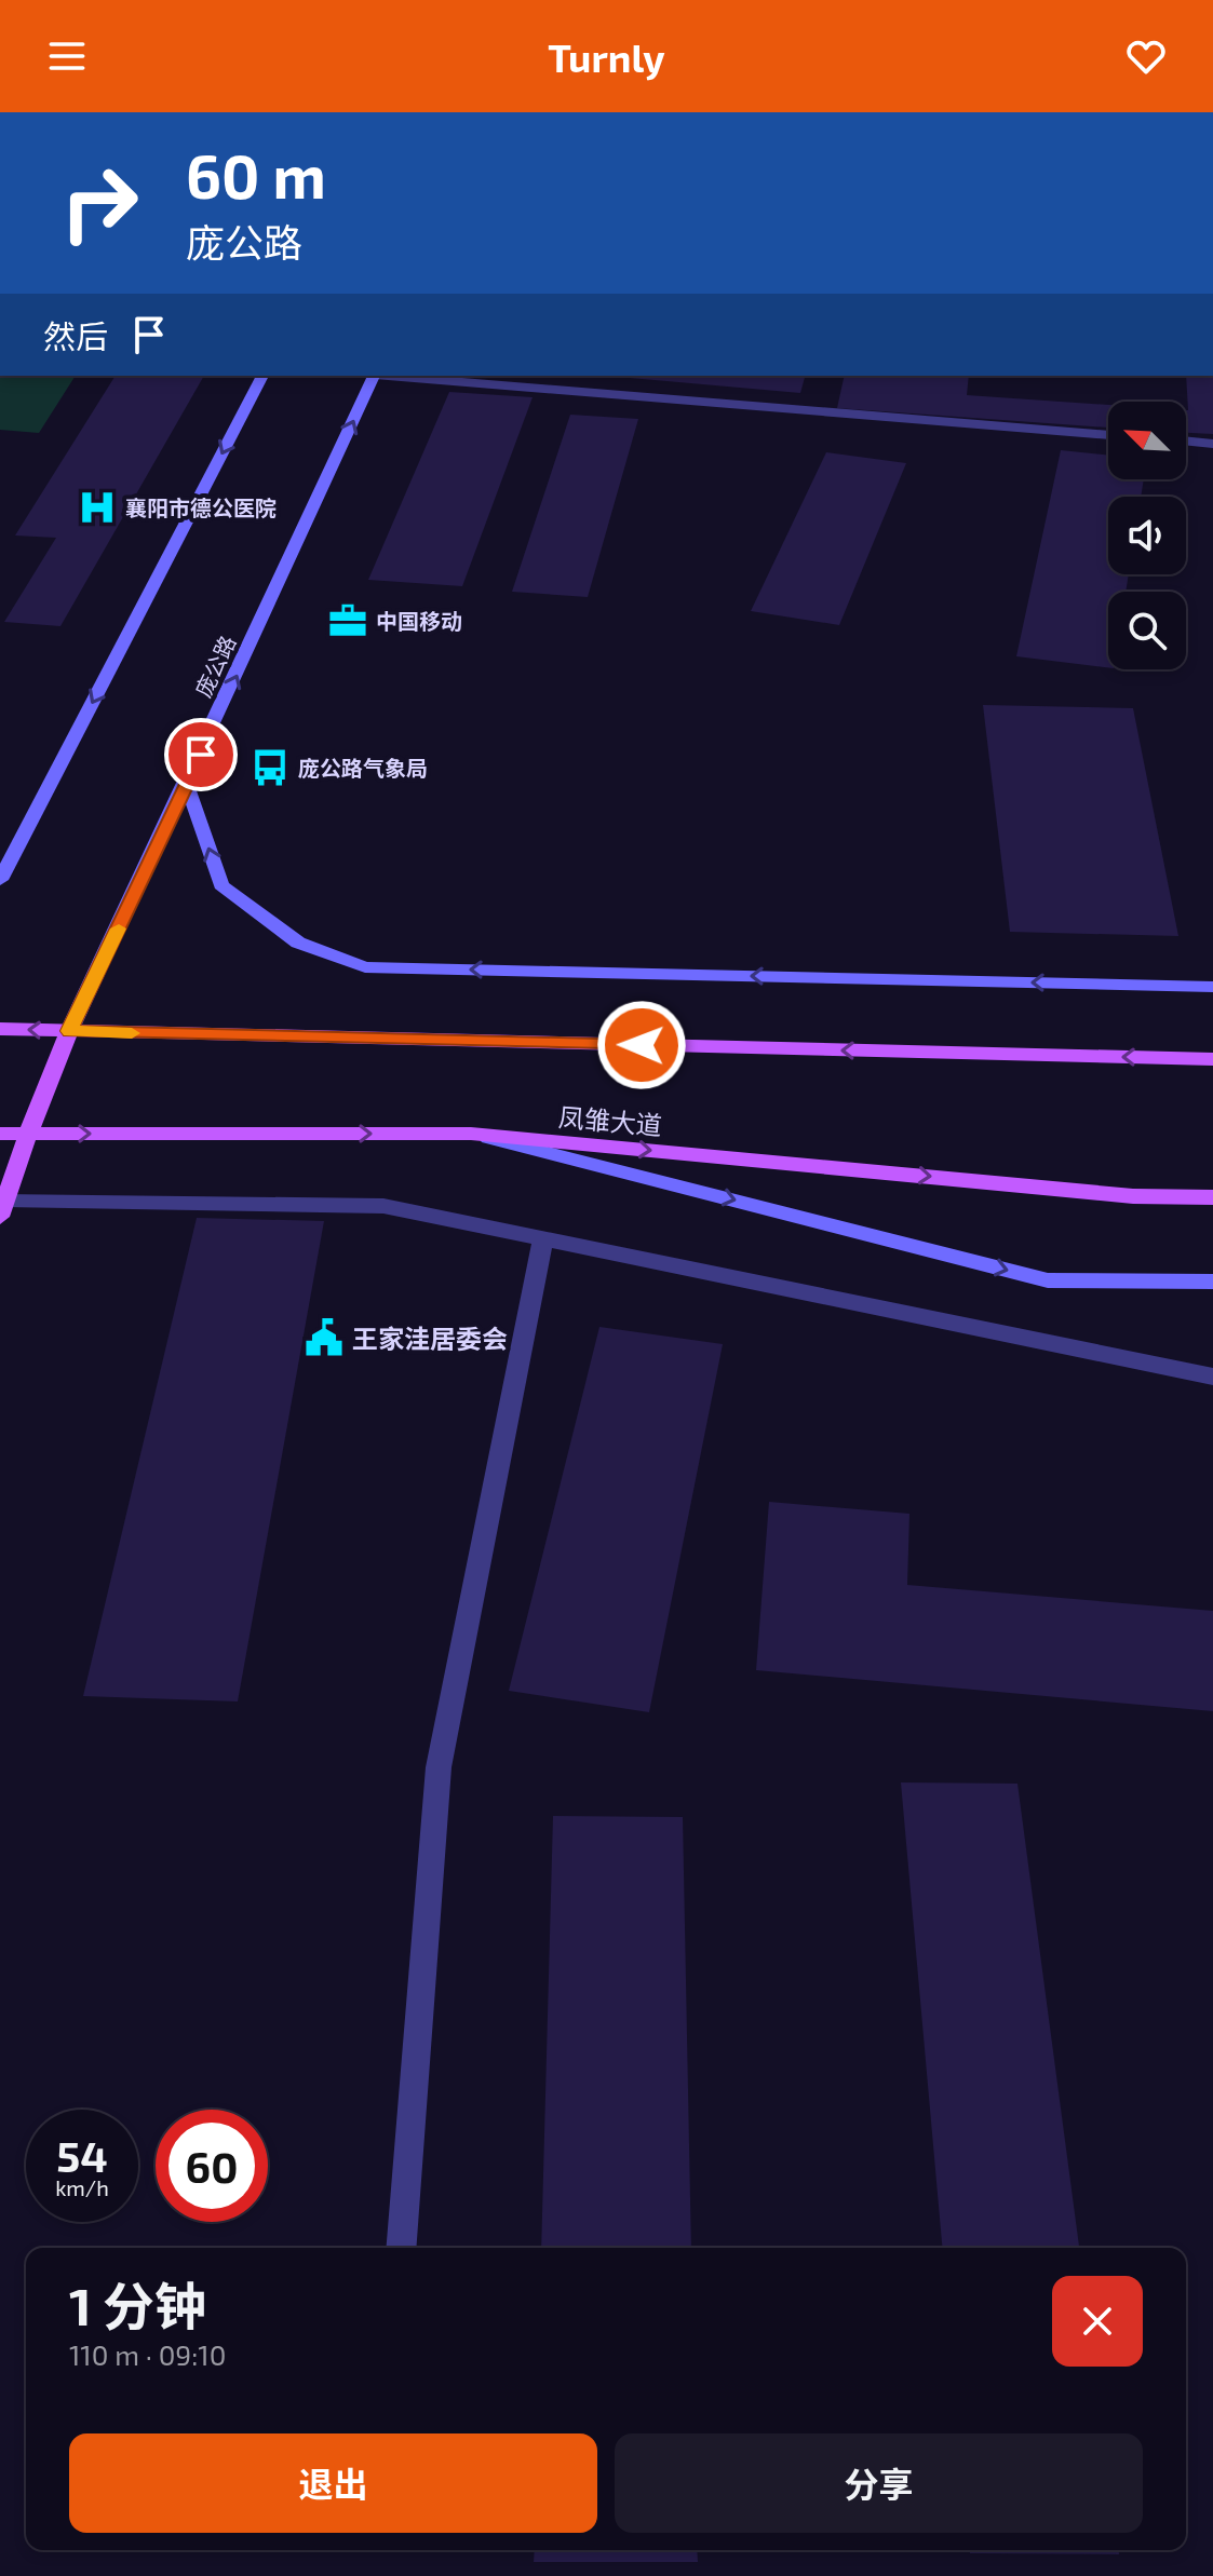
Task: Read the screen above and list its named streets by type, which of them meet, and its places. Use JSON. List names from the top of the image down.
{
  "streets": {
    "main road": ["庞公路", "凤雏大道"]
  },
  "crossings": [
    ["庞公路", "凤雏大道"]
  ],
  "places": {
    "hospital": ["襄阳市德公医院"],
    "office": ["中国移动"],
    "bus stop": ["庞公路气象局"],
    "public building": ["王家洼居委会"]
  },
  "north": "top left",
  "page": {
    "header": "Turnly",
    "turn": ["60 m", "庞公路"],
    "then": "然后",
    "speed": "54 km/h",
    "limit": "60",
    "heading": ["1 分钟", "110 m · 09:10"],
    "buttons": ["退出", "分享"]
  }
}
